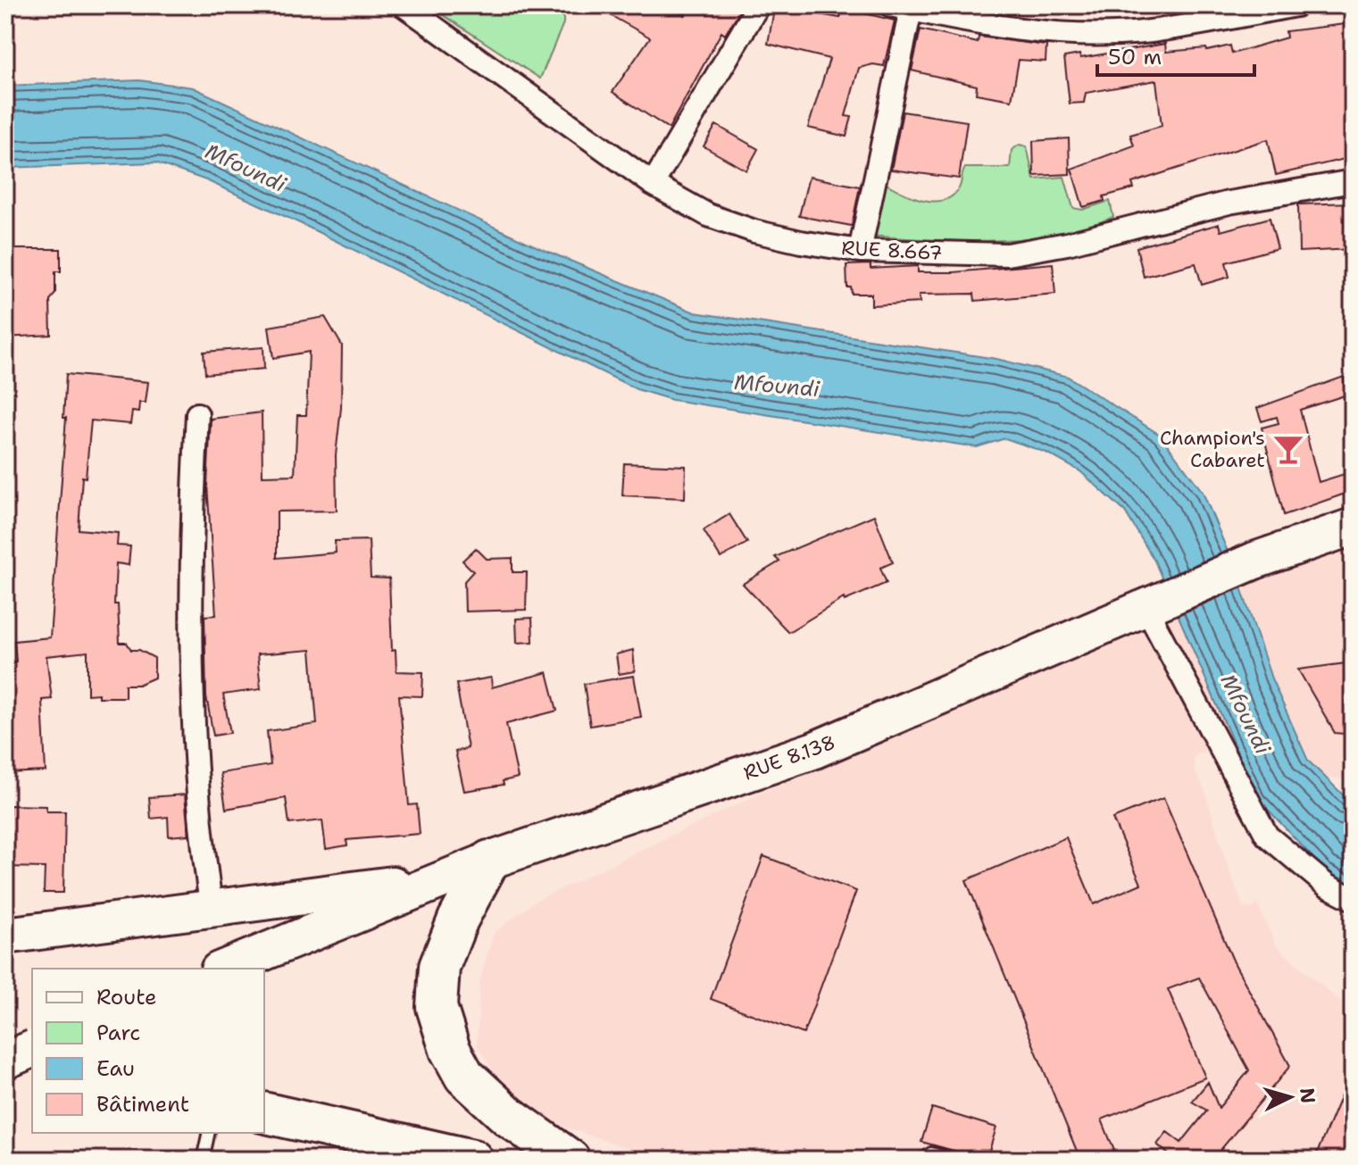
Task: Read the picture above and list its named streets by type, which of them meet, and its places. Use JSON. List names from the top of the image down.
{
  "streets": {
    "main road": ["RUE 8.138"],
    "street": ["RUE 8.667"]
  },
  "water": ["Mfoundi"],
  "places": {
    "bar": ["Champion's Cabaret"]
  },
  "legend": [
    "Route",
    "Parc",
    "Eau",
    "Bâtiment"
  ],
  "scale_bar": "50 m",
  "north": "right"
}
